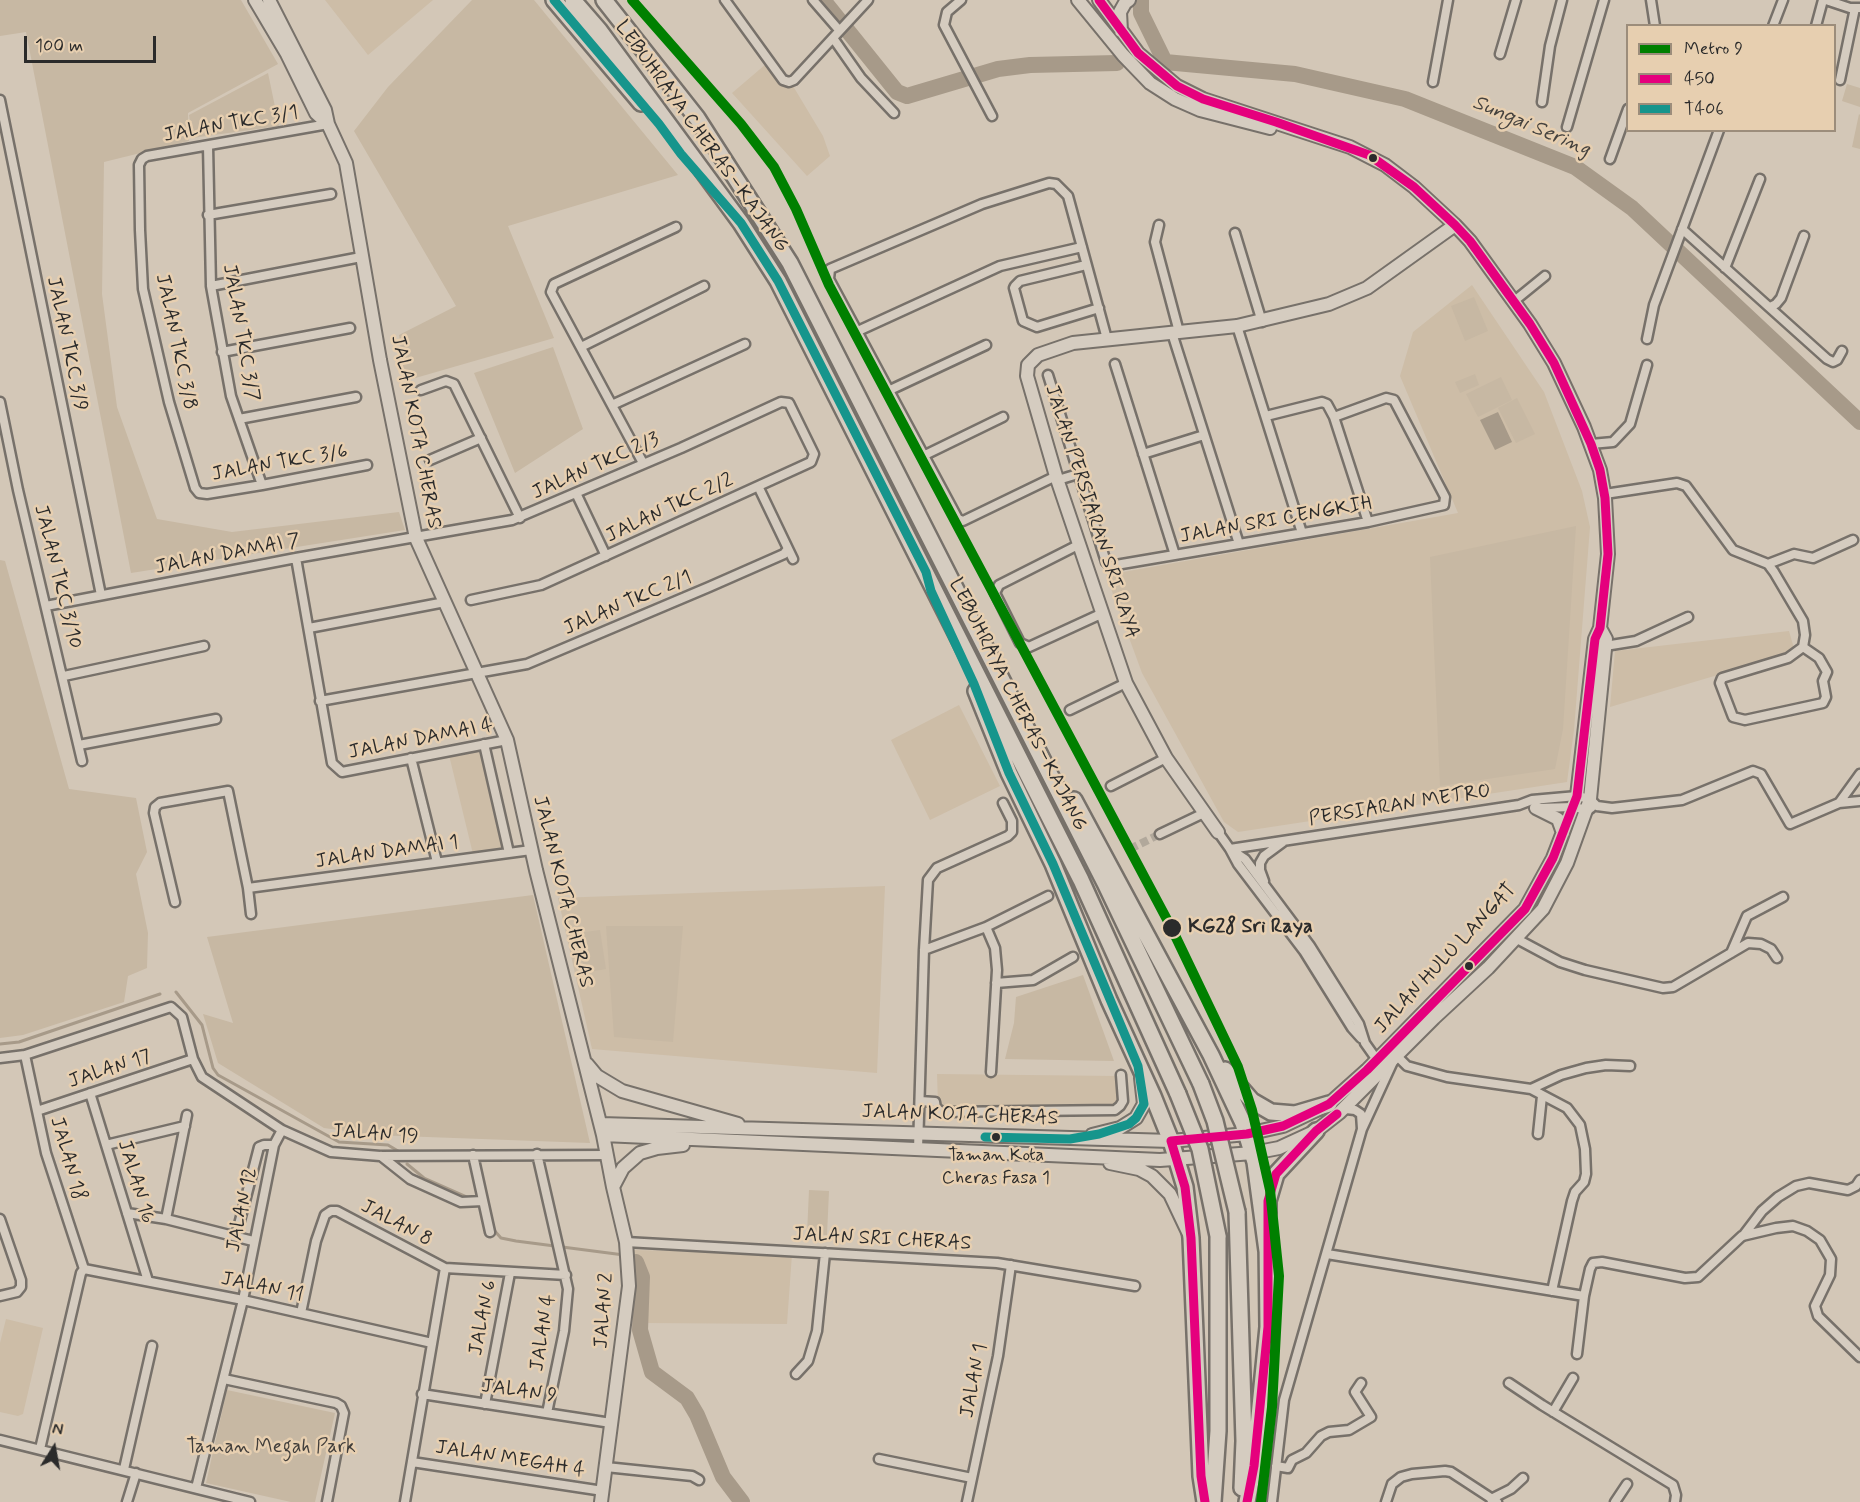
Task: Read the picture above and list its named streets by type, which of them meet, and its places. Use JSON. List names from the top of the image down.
{
  "streets": {
    "highway": ["LEBUHRAYA CHERAS–KAJANG"],
    "main road": [
      "JALAN KOTA CHERAS",
      "JALAN PERSIARAN SRI RAYA",
      "JALAN HULU LANGAT",
      "JALAN 2"
    ],
    "street": [
      "JALAN TKC 3/1",
      "JALAN TKC 3/7",
      "JALAN TKC 3/8",
      "JALAN TKC 3/9",
      "JALAN TKC 3/6",
      "JALAN TKC 2/3",
      "JALAN TKC 2/2",
      "JALAN SRI CENGKIH",
      "JALAN DAMAI 7",
      "JALAN TKC 3/10",
      "JALAN TKC 2/1",
      "JALAN DAMAI 4",
      "PERSIARAN METRO",
      "JALAN DAMAI 1",
      "JALAN 17",
      "JALAN 19",
      "JALAN 18",
      "JALAN 16",
      "JALAN 12",
      "JALAN 8",
      "JALAN SRI CHERAS",
      "JALAN 11",
      "JALAN 6",
      "JALAN 4",
      "JALAN 1",
      "JALAN 9",
      "JALAN MEGAH 4"
    ]
  },
  "crossings": [
    ["JALAN TKC 3/1", "JALAN TKC 3/7"],
    ["JALAN TKC 3/1", "JALAN TKC 3/8"],
    ["JALAN TKC 3/1", "JALAN KOTA CHERAS"],
    ["JALAN TKC 3/7", "JALAN TKC 3/6"],
    ["JALAN TKC 3/8", "JALAN TKC 3/6"],
    ["JALAN TKC 3/9", "JALAN DAMAI 7"],
    ["JALAN KOTA CHERAS", "JALAN TKC 2/3"],
    ["JALAN KOTA CHERAS", "JALAN DAMAI 7"],
    ["JALAN KOTA CHERAS", "JALAN TKC 2/1"],
    ["JALAN KOTA CHERAS", "JALAN DAMAI 4"],
    ["JALAN KOTA CHERAS", "JALAN DAMAI 1"],
    ["JALAN KOTA CHERAS", "JALAN HULU LANGAT"],
    ["JALAN KOTA CHERAS", "JALAN 2"],
    ["JALAN TKC 2/3", "JALAN TKC 2/2"],
    ["JALAN TKC 2/3", "JALAN DAMAI 7"],
    ["JALAN PERSIARAN SRI RAYA", "PERSIARAN METRO"],
    ["JALAN PERSIARAN SRI RAYA", "JALAN HULU LANGAT"],
    ["JALAN DAMAI 7", "JALAN TKC 3/10"],
    ["JALAN TKC 2/1", "JALAN DAMAI 4"],
    ["PERSIARAN METRO", "JALAN HULU LANGAT"],
    ["JALAN 17", "JALAN 19"],
    ["JALAN 17", "JALAN 18"],
    ["JALAN 17", "JALAN 16"],
    ["JALAN 19", "JALAN 12"],
    ["JALAN 19", "JALAN 2"],
    ["JALAN 19", "JALAN 4"],
    ["JALAN 18", "JALAN 11"],
    ["JALAN 16", "JALAN 11"],
    ["JALAN 12", "JALAN 11"],
    ["JALAN 8", "JALAN 11"],
    ["JALAN 8", "JALAN 6"],
    ["JALAN 8", "JALAN 4"],
    ["JALAN 8", "JALAN 9"],
    ["JALAN 8", "JALAN MEGAH 4"],
    ["JALAN SRI CHERAS", "JALAN 2"],
    ["JALAN SRI CHERAS", "JALAN 1"],
    ["JALAN 2", "JALAN 9"],
    ["JALAN 2", "JALAN MEGAH 4"],
    ["JALAN 6", "JALAN 9"],
    ["JALAN 4", "JALAN 9"]
  ],
  "water": ["Sungai Sering"],
  "parks": ["Taman Megah Park"],
  "places": ["KG28 Sri Raya", "Taman Kota Cheras Fasa 1"],
  "lines": ["metro line 9", "transit line 450", "transit line T406"],
  "legend": ["Metro 9", "450", "T406"],
  "scale_bar": "100 m",
  "north": "top"
}
